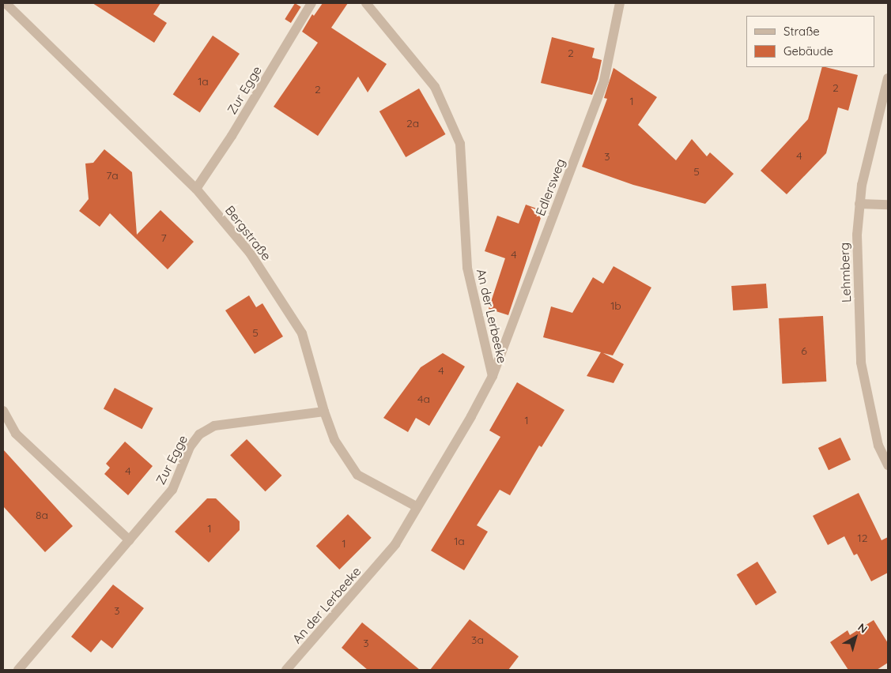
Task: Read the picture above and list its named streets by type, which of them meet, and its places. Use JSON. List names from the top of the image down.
{
  "streets": {
    "street": [
      "Zur Egge",
      "Edlersweg",
      "Bergstraße",
      "Lehmberg",
      "An der Lerbeeke"
    ]
  },
  "crossings": [
    ["Zur Egge", "Bergstraße"],
    ["Edlersweg", "An der Lerbeeke"],
    ["Bergstraße", "An der Lerbeeke"]
  ],
  "house_numbers": [
    "2",
    "1a",
    "2",
    "2",
    "1",
    "2a",
    "4",
    "3",
    "5",
    "7a",
    "7",
    "4",
    "1b",
    "5",
    "6",
    "4",
    "4a",
    "1",
    "4",
    "8a",
    "1",
    "12",
    "1a",
    "1",
    "3",
    "3a",
    "3"
  ],
  "legend": ["Straße", "Gebäude"],
  "north": "top right"
}
